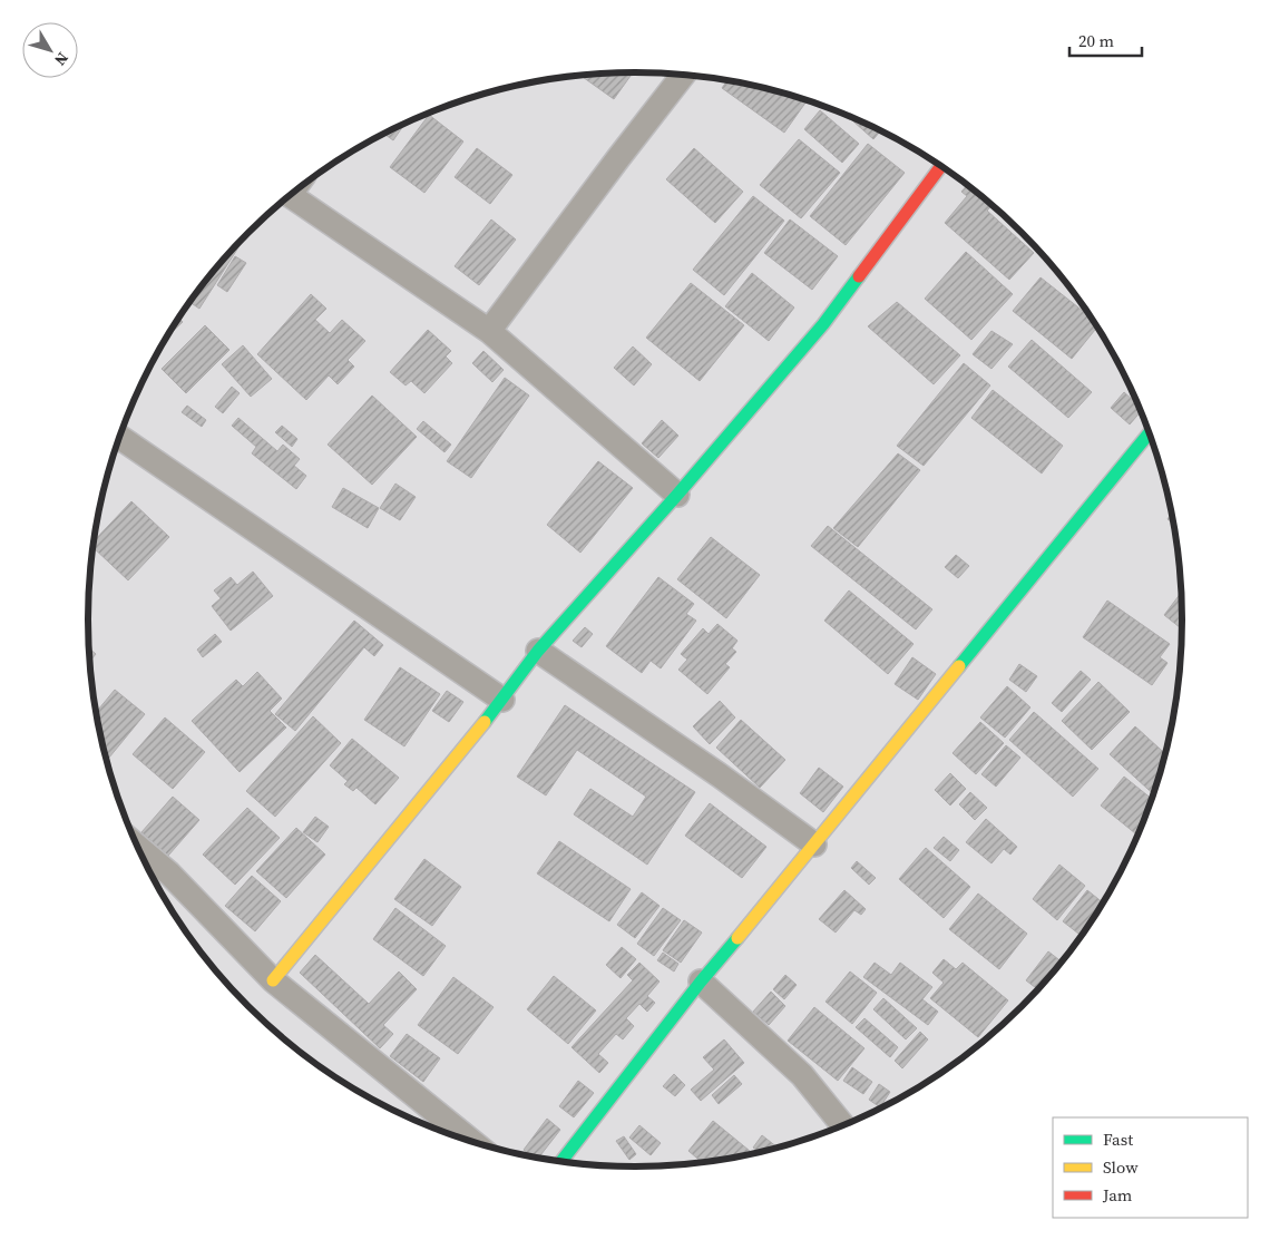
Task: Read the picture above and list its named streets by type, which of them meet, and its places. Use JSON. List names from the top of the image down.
{
  "legend": ["Fast", "Slow", "Jam"],
  "scale_bar": "20 m",
  "north": "bottom right"
}
